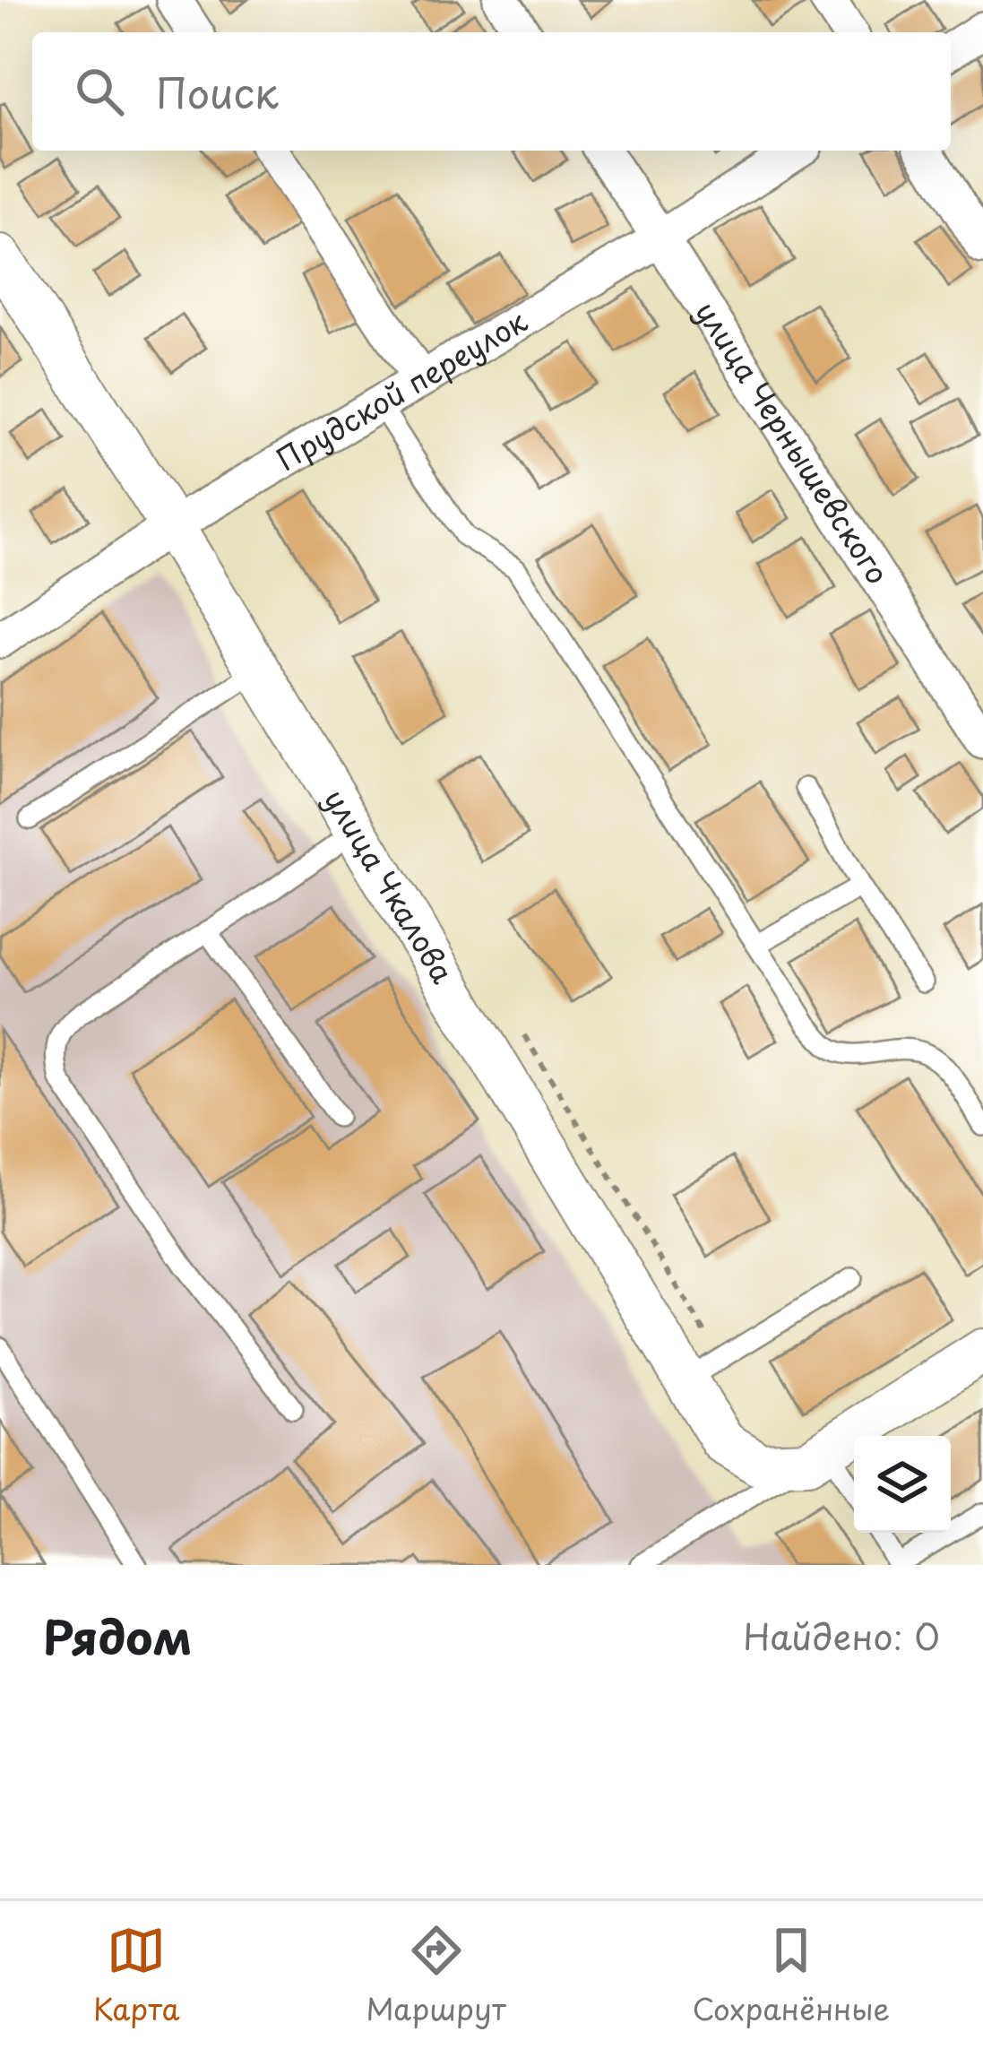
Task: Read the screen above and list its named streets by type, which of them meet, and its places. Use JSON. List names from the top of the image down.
{
  "streets": {
    "street": ["Прудской переулок", "улица Чернышевского", "улица Чкалова"]
  },
  "crossings": [
    ["Прудской переулок", "улица Чернышевского"],
    ["Прудской переулок", "улица Чкалова"]
  ],
  "page": {
    "search": "Поиск",
    "heading": ["Рядом", "Найдено: 0"],
    "nav": ["Карта", "Маршрут", "Сохранённые"]
  }
}
